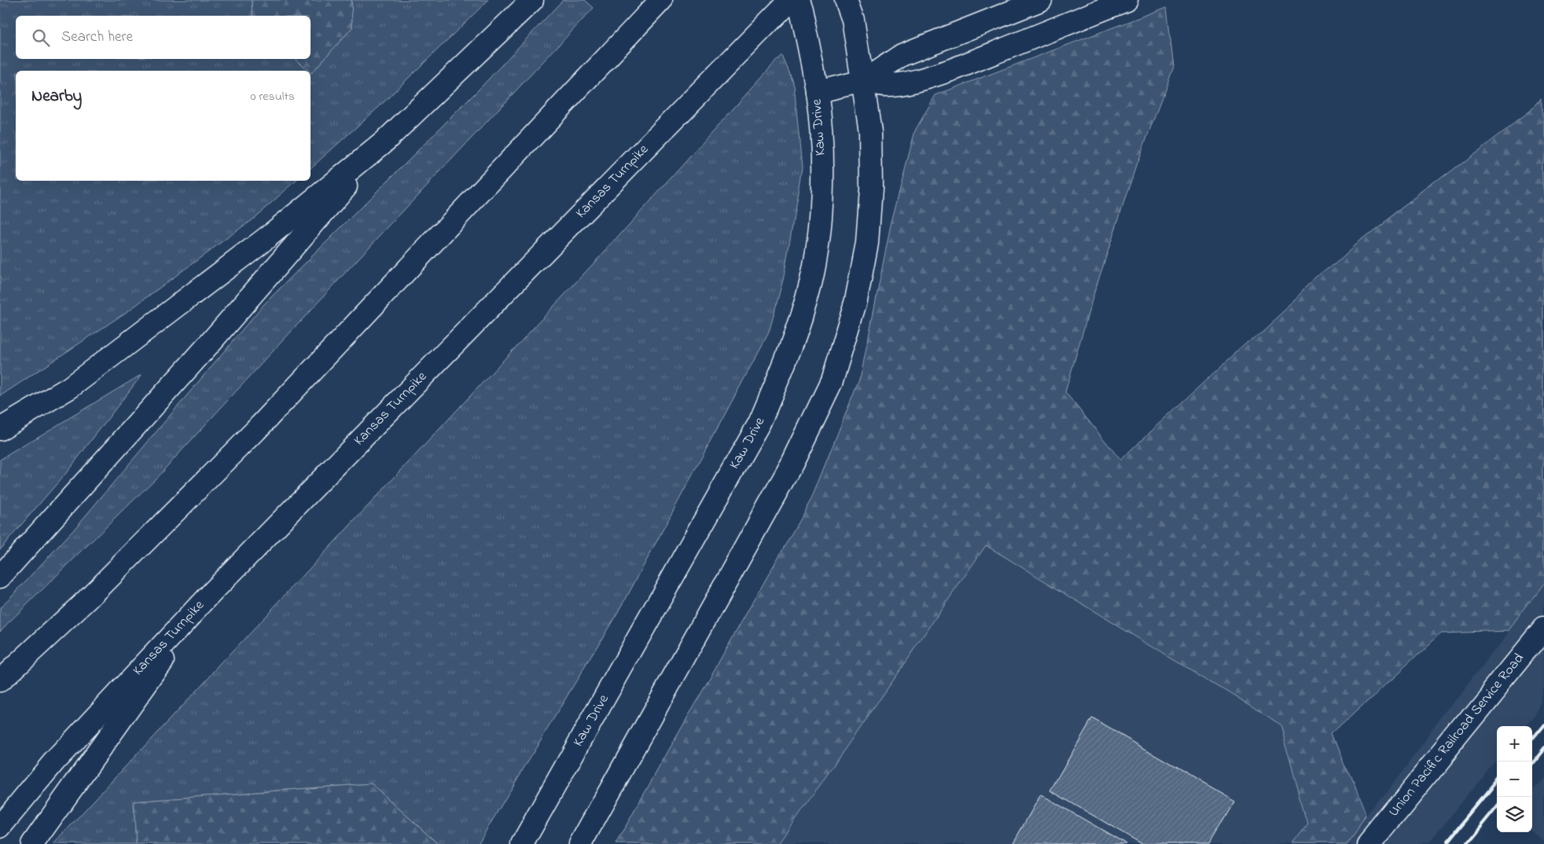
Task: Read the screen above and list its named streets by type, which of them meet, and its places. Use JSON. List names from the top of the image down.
{
  "streets": {
    "main road": ["Kaw Drive", "Kansas Turnpike", "Union Pacific Railroad Service Road"]
  },
  "page": {
    "search": "Search here",
    "heading": ["Nearby", "0 results"],
    "map_buttons": ["+", "−"]
  }
}
